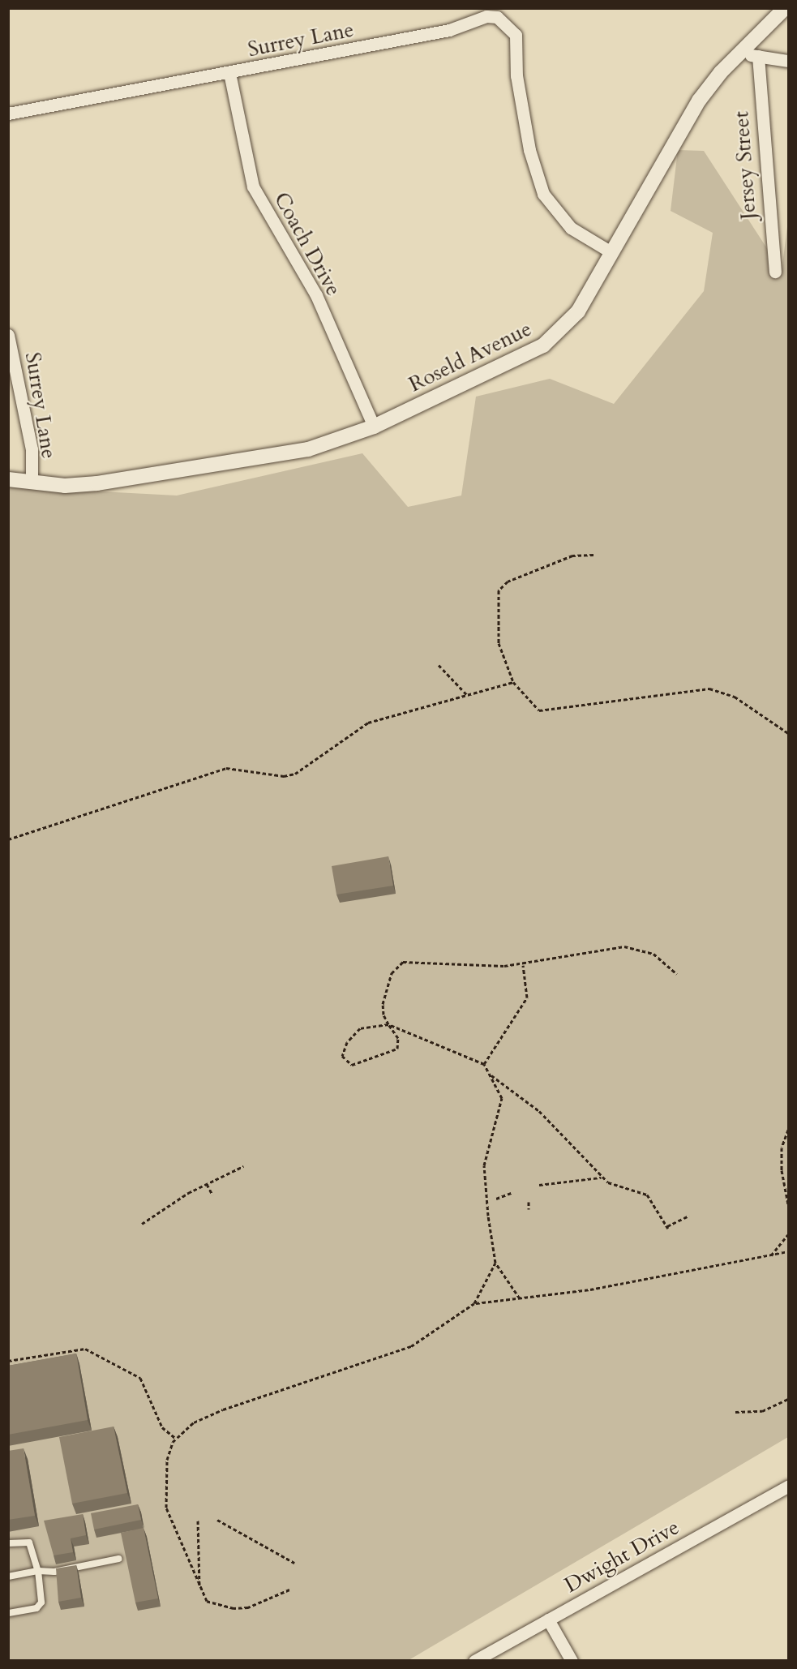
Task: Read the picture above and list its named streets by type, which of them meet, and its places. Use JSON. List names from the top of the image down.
{
  "streets": {
    "street": [
      "Surrey Lane",
      "Jersey Street",
      "Coach Drive",
      "Roseld Avenue",
      "Dwight Drive"
    ]
  },
  "crossings": [
    ["Surrey Lane", "Coach Drive"],
    ["Surrey Lane", "Roseld Avenue"],
    ["Coach Drive", "Roseld Avenue"]
  ]
}
